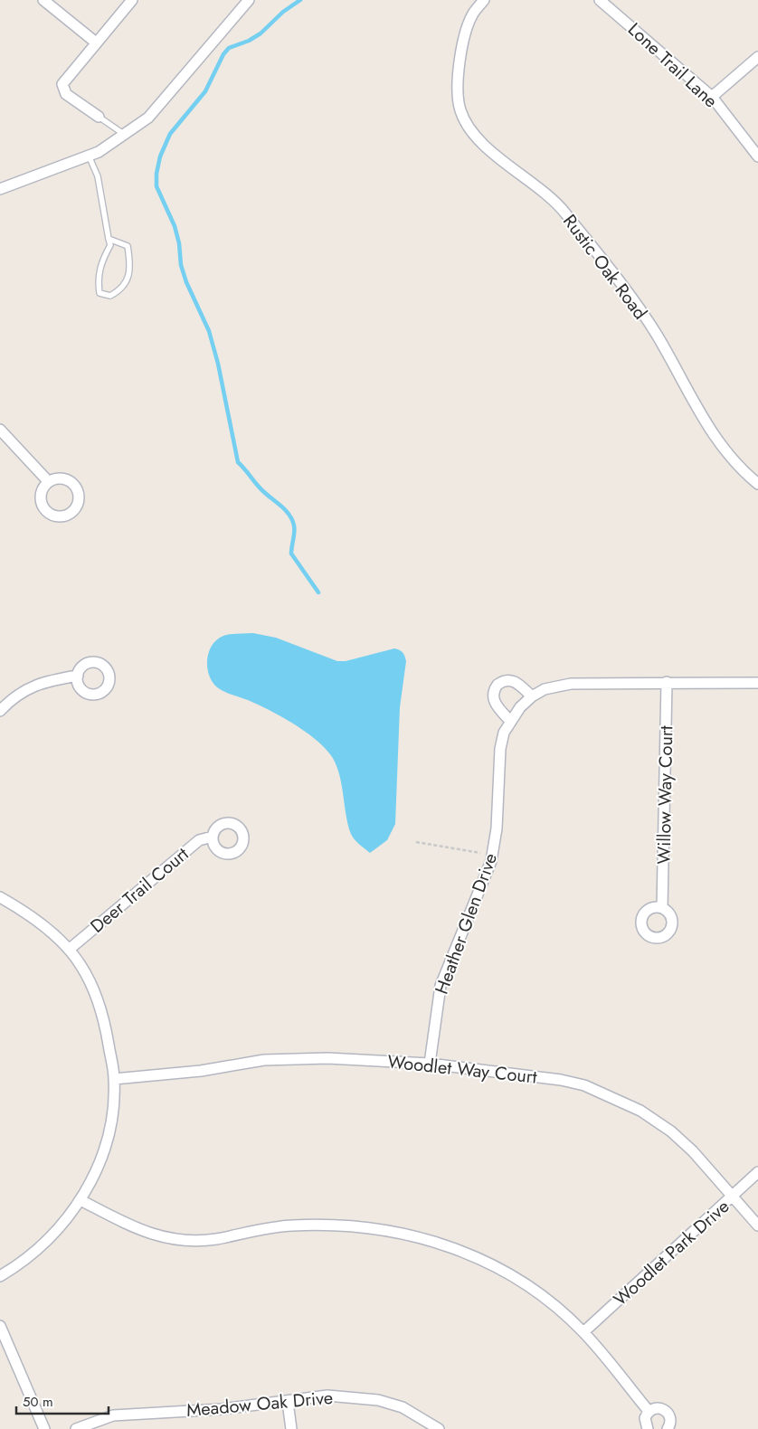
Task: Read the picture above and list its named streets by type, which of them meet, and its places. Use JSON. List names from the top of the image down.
{
  "streets": {
    "street": [
      "Lone Trail Lane",
      "Rustic Oak Road",
      "Willow Way Court",
      "Deer Trail Court",
      "Heather Glen Drive",
      "Woodlet Way Court",
      "Woodlet Park Drive",
      "Meadow Oak Drive"
    ]
  },
  "crossings": [
    ["Willow Way Court", "Heather Glen Drive"],
    ["Heather Glen Drive", "Woodlet Way Court"],
    ["Woodlet Way Court", "Woodlet Park Drive"]
  ],
  "scale_bar": "50 m"
}
